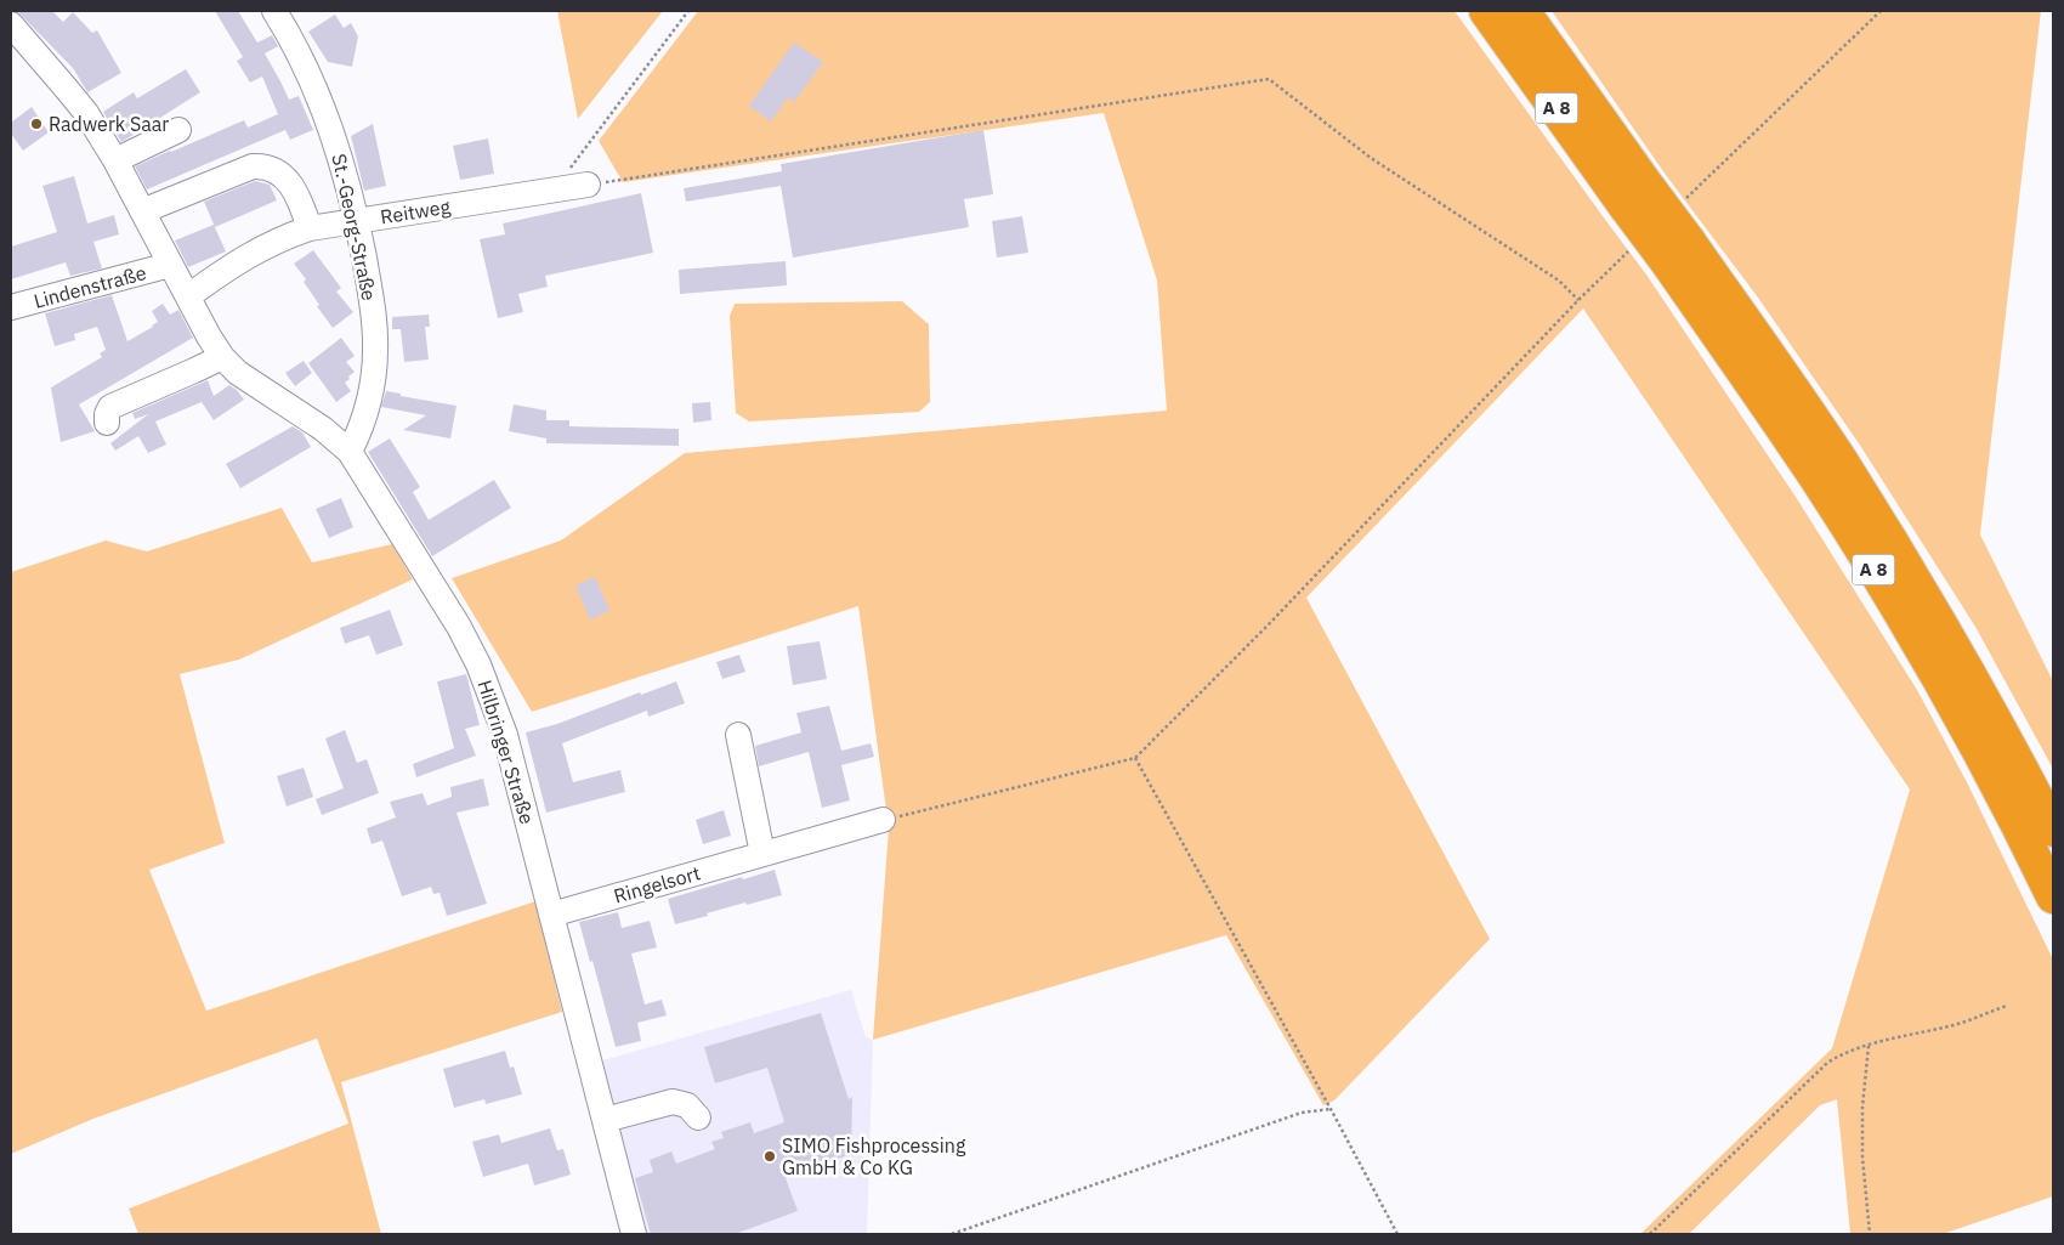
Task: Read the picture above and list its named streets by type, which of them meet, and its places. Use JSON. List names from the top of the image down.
{
  "streets": {
    "highway": ["A 8"],
    "street": [
      "Reitweg",
      "St.-Georg-Straße",
      "Lindenstraße",
      "Hilbringer Straße",
      "Ringelsort"
    ]
  },
  "crossings": [
    ["Reitweg", "St.-Georg-Straße"],
    ["Reitweg", "Hilbringer Straße"],
    ["St.-Georg-Straße", "Hilbringer Straße"],
    ["Lindenstraße", "Hilbringer Straße"],
    ["Hilbringer Straße", "Ringelsort"]
  ],
  "places": ["Radwerk Saar", "SIMO Fishprocessing GmbH & Co KG"]
}
